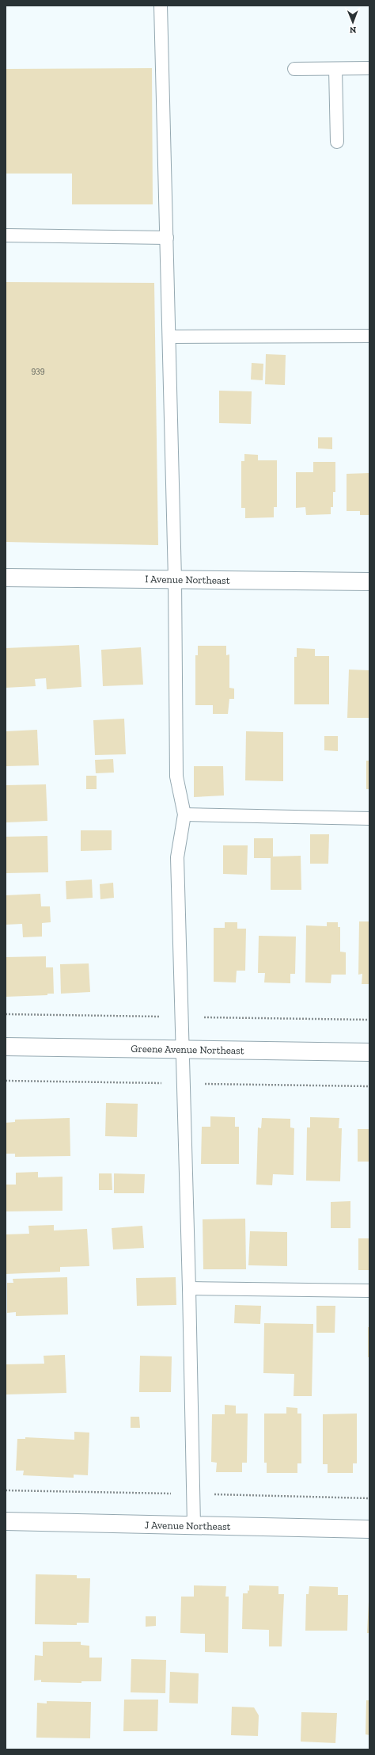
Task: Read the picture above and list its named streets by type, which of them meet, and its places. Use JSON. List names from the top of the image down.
{
  "streets": {
    "street": ["I Avenue Northeast", "Greene Avenue Northeast", "J Avenue Northeast"]
  },
  "house_numbers": ["939"],
  "north": "bottom"
}
